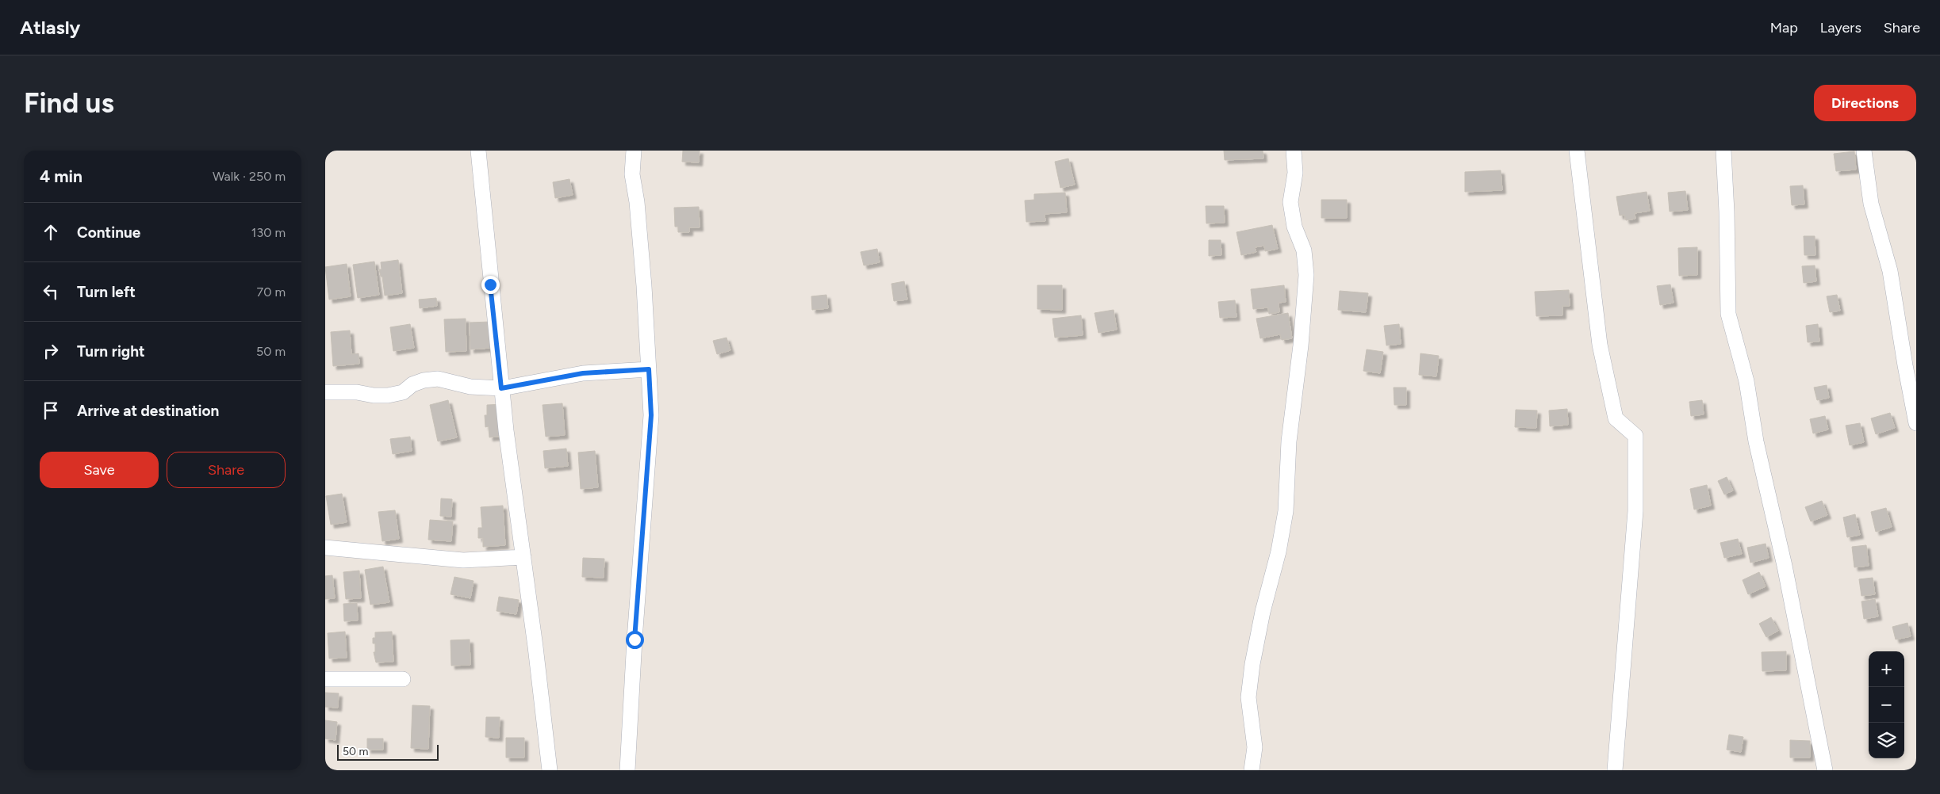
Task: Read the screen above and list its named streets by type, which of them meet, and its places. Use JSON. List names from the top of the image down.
{
  "scale_bar": "50 m",
  "page": {
    "header": "Atlasly",
    "nav": ["Map", "Layers", "Share"],
    "buttons": [
      "Directions",
      ["Save", "Share"]
    ],
    "title": "Find us",
    "heading": ["4 min", "Walk · 250 m"],
    "list": [
      ["Continue", "130 m"],
      ["Turn left", "70 m"],
      ["Turn right", "50 m"],
      "Arrive at destination"
    ],
    "map_buttons": ["+", "−"],
    "scale": "50 m"
  }
}
